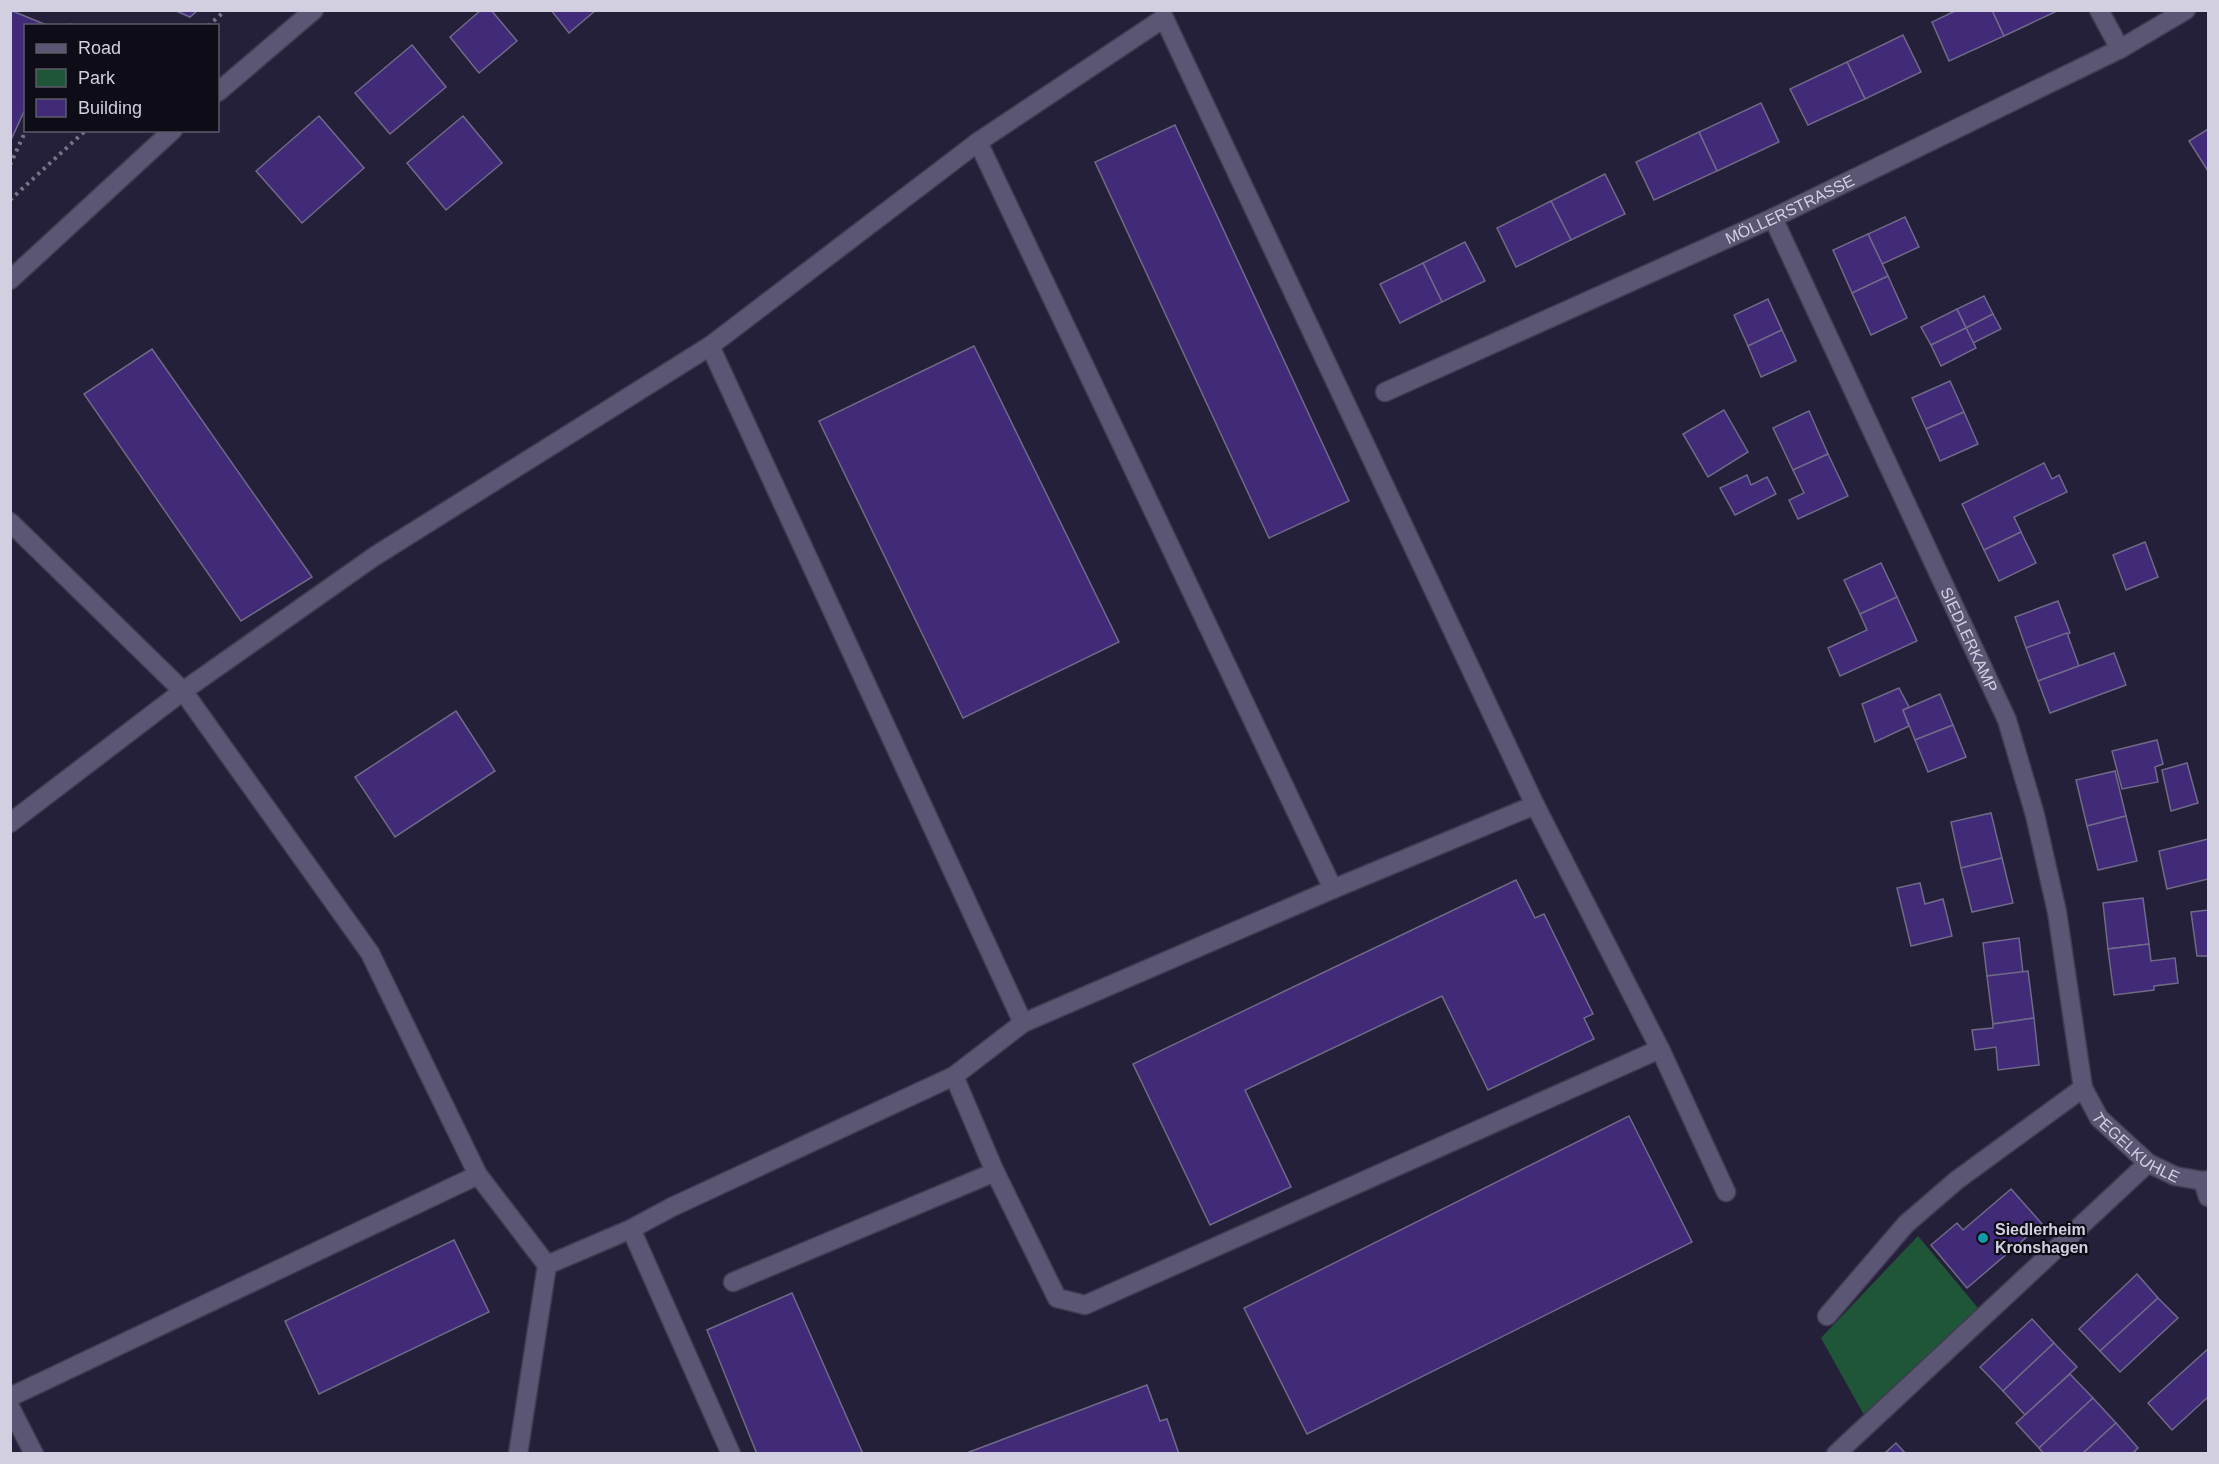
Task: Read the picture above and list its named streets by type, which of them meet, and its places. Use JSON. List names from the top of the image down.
{
  "streets": {
    "street": ["MÖLLERSTRASSE", "SIEDLERKAMP", "TEGELKUHLE"]
  },
  "crossings": [
    ["MÖLLERSTRASSE", "SIEDLERKAMP"],
    ["SIEDLERKAMP", "TEGELKUHLE"]
  ],
  "places": ["Siedlerheim Kronshagen"],
  "legend": ["Road", "Park", "Building"]
}
